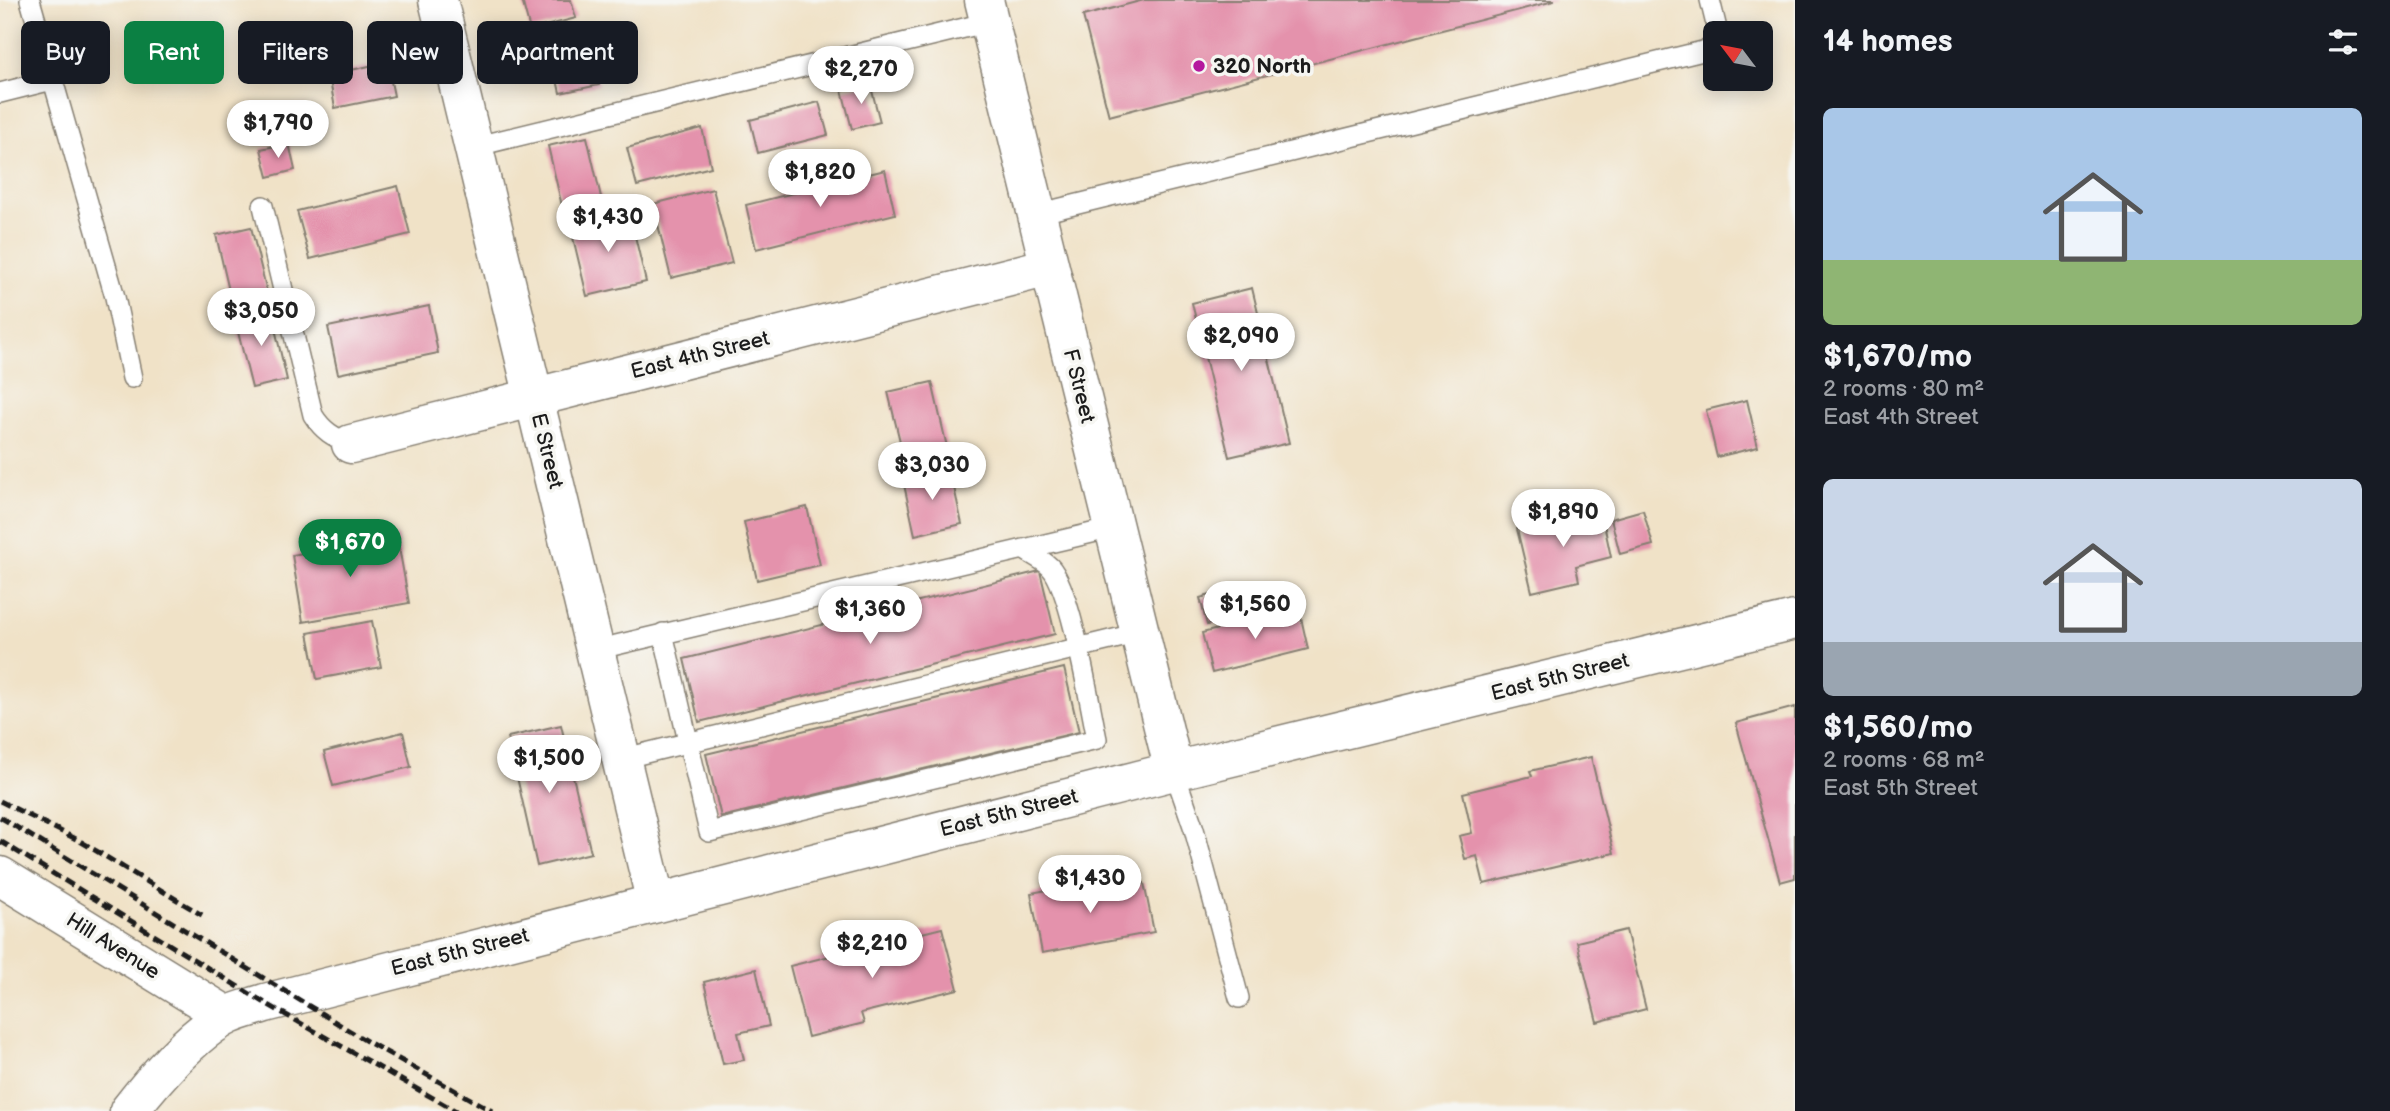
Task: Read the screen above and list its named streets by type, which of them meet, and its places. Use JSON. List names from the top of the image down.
{
  "streets": {
    "street": [
      "East 4th Street",
      "F Street",
      "E Street",
      "East 5th Street",
      "Hill Avenue"
    ]
  },
  "crossings": [
    ["East 4th Street", "F Street"],
    ["East 4th Street", "E Street"],
    ["F Street", "East 5th Street"],
    ["E Street", "East 5th Street"],
    ["East 5th Street", "Hill Avenue"]
  ],
  "places": ["320 North"],
  "north": "top left",
  "page": {
    "heading": "14 homes",
    "chip": [
      "Buy",
      "Rent",
      "Filters",
      "New",
      "Apartment"
    ],
    "price": [
      "$2,270",
      "$1,790",
      "$1,820",
      "$1,430",
      "$3,050",
      "$2,090",
      "$3,030",
      "$1,890",
      "$1,670",
      "$1,560",
      "$1,360",
      "$1,500",
      "$1,430",
      "$2,210"
    ],
    "list": [
      {
        "name": "$1,670/mo",
        "note": "2 rooms · 80 m² · East 4th Street"
      },
      {
        "name": "$1,560/mo",
        "note": "2 rooms · 68 m² · East 5th Street"
      }
    ]
  }
}
